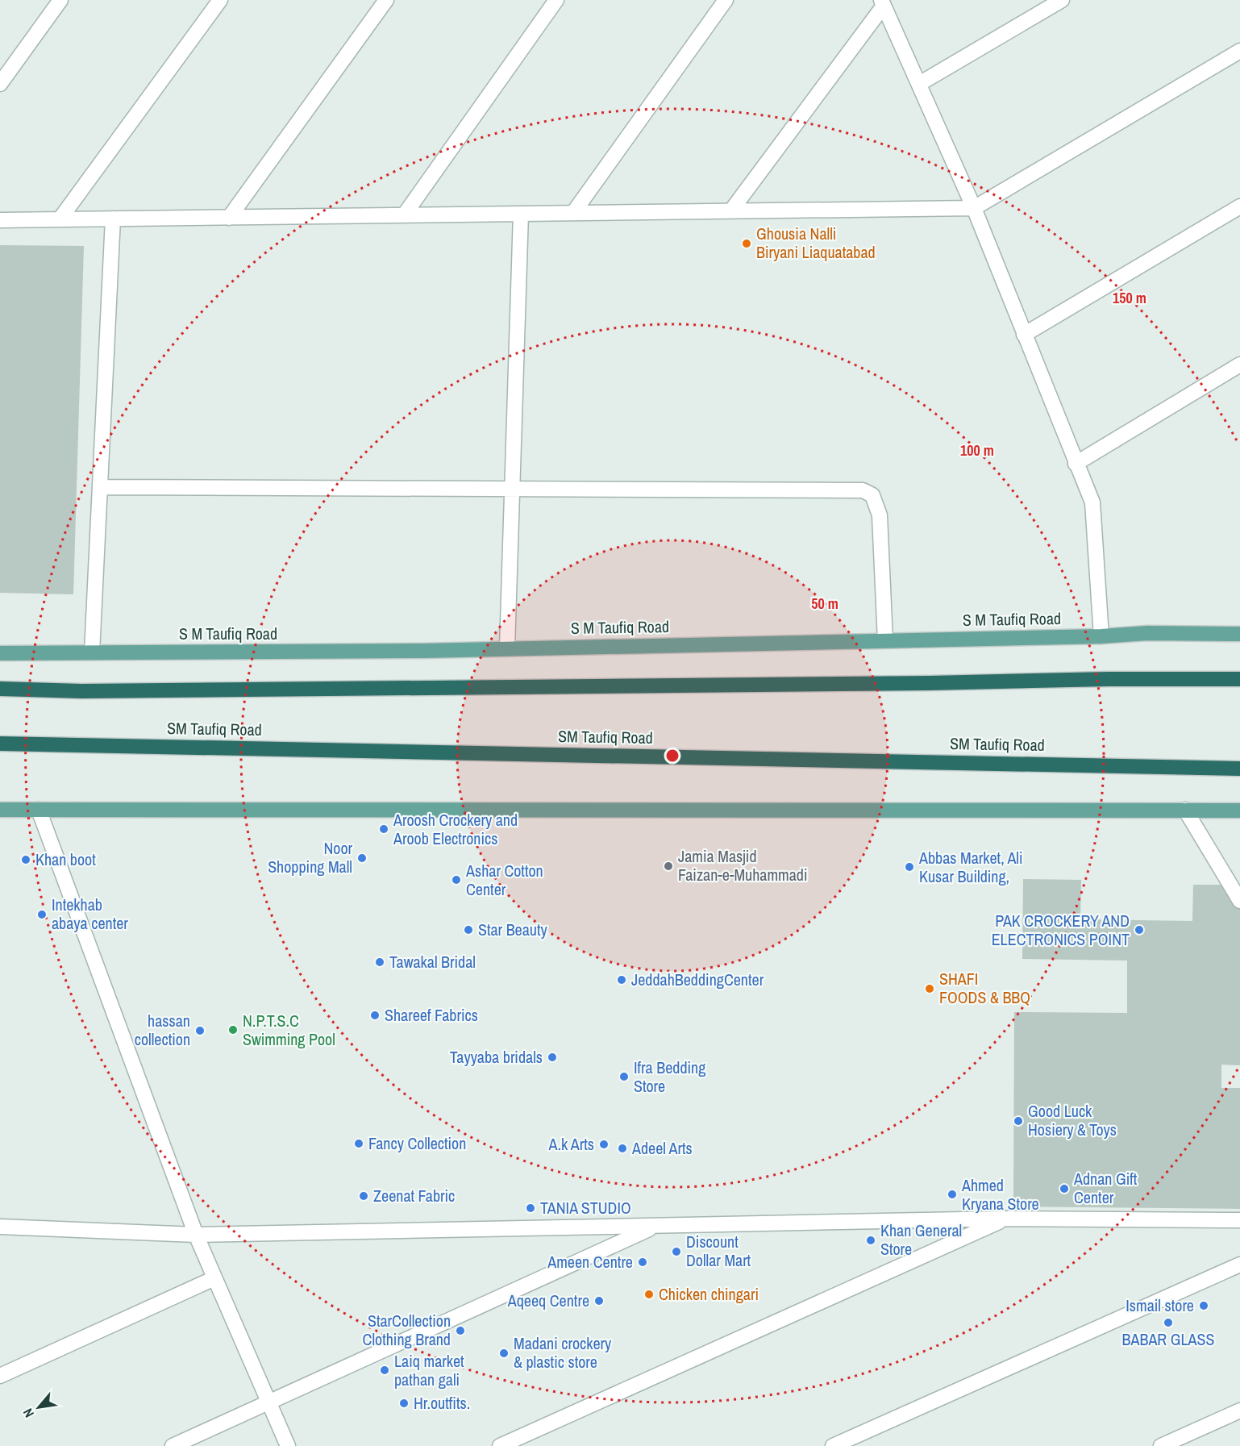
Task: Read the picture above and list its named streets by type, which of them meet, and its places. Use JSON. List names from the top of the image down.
{
  "streets": {
    "highway": ["SM Taufiq Road"],
    "main road": ["S M Taufiq Road"]
  },
  "places": [
    "Ghousia Nalli Biryani Liaquatabad",
    "Aroosh Crockery and Aroob Electronics",
    "Noor Shopping Mall",
    "Khan boot",
    "Jamia Masjid Faizan-e-Muhammadi",
    "Abbas Market, Ali Kusar Building,",
    "Ashar Cotton Center",
    "Intekhab abaya center",
    "Star Beauty",
    "PAK CROCKERY AND ELECTRONICS POINT",
    "Tawakal Bridal",
    "JeddahBeddingCenter",
    "SHAFI FOODS & BBQ",
    "Shareef Fabrics",
    "N.P.T.S.C Swimming Pool",
    "hassan collection",
    "Tayyaba bridals",
    "Ifra Bedding Store",
    "Good Luck Hosiery & Toys",
    "Fancy Collection",
    "A.k Arts",
    "Adeel Arts",
    "Adnan Gift Center",
    "Ahmed Kryana Store",
    "Zeenat Fabric",
    "TANIA STUDIO",
    "Khan General Store",
    "Discount Dollar Mart",
    "Ameen Centre",
    "Chicken chingari",
    "Aqeeq Centre",
    "Ismail store",
    "BABAR GLASS",
    "StarCollection Clothing Brand",
    "Madani crockery & plastic store",
    "Laiq market pathan gali",
    "Hr.outfits."
  ],
  "north": "bottom left",
  "rings": ["150 m", "100 m", "50 m"]
}
